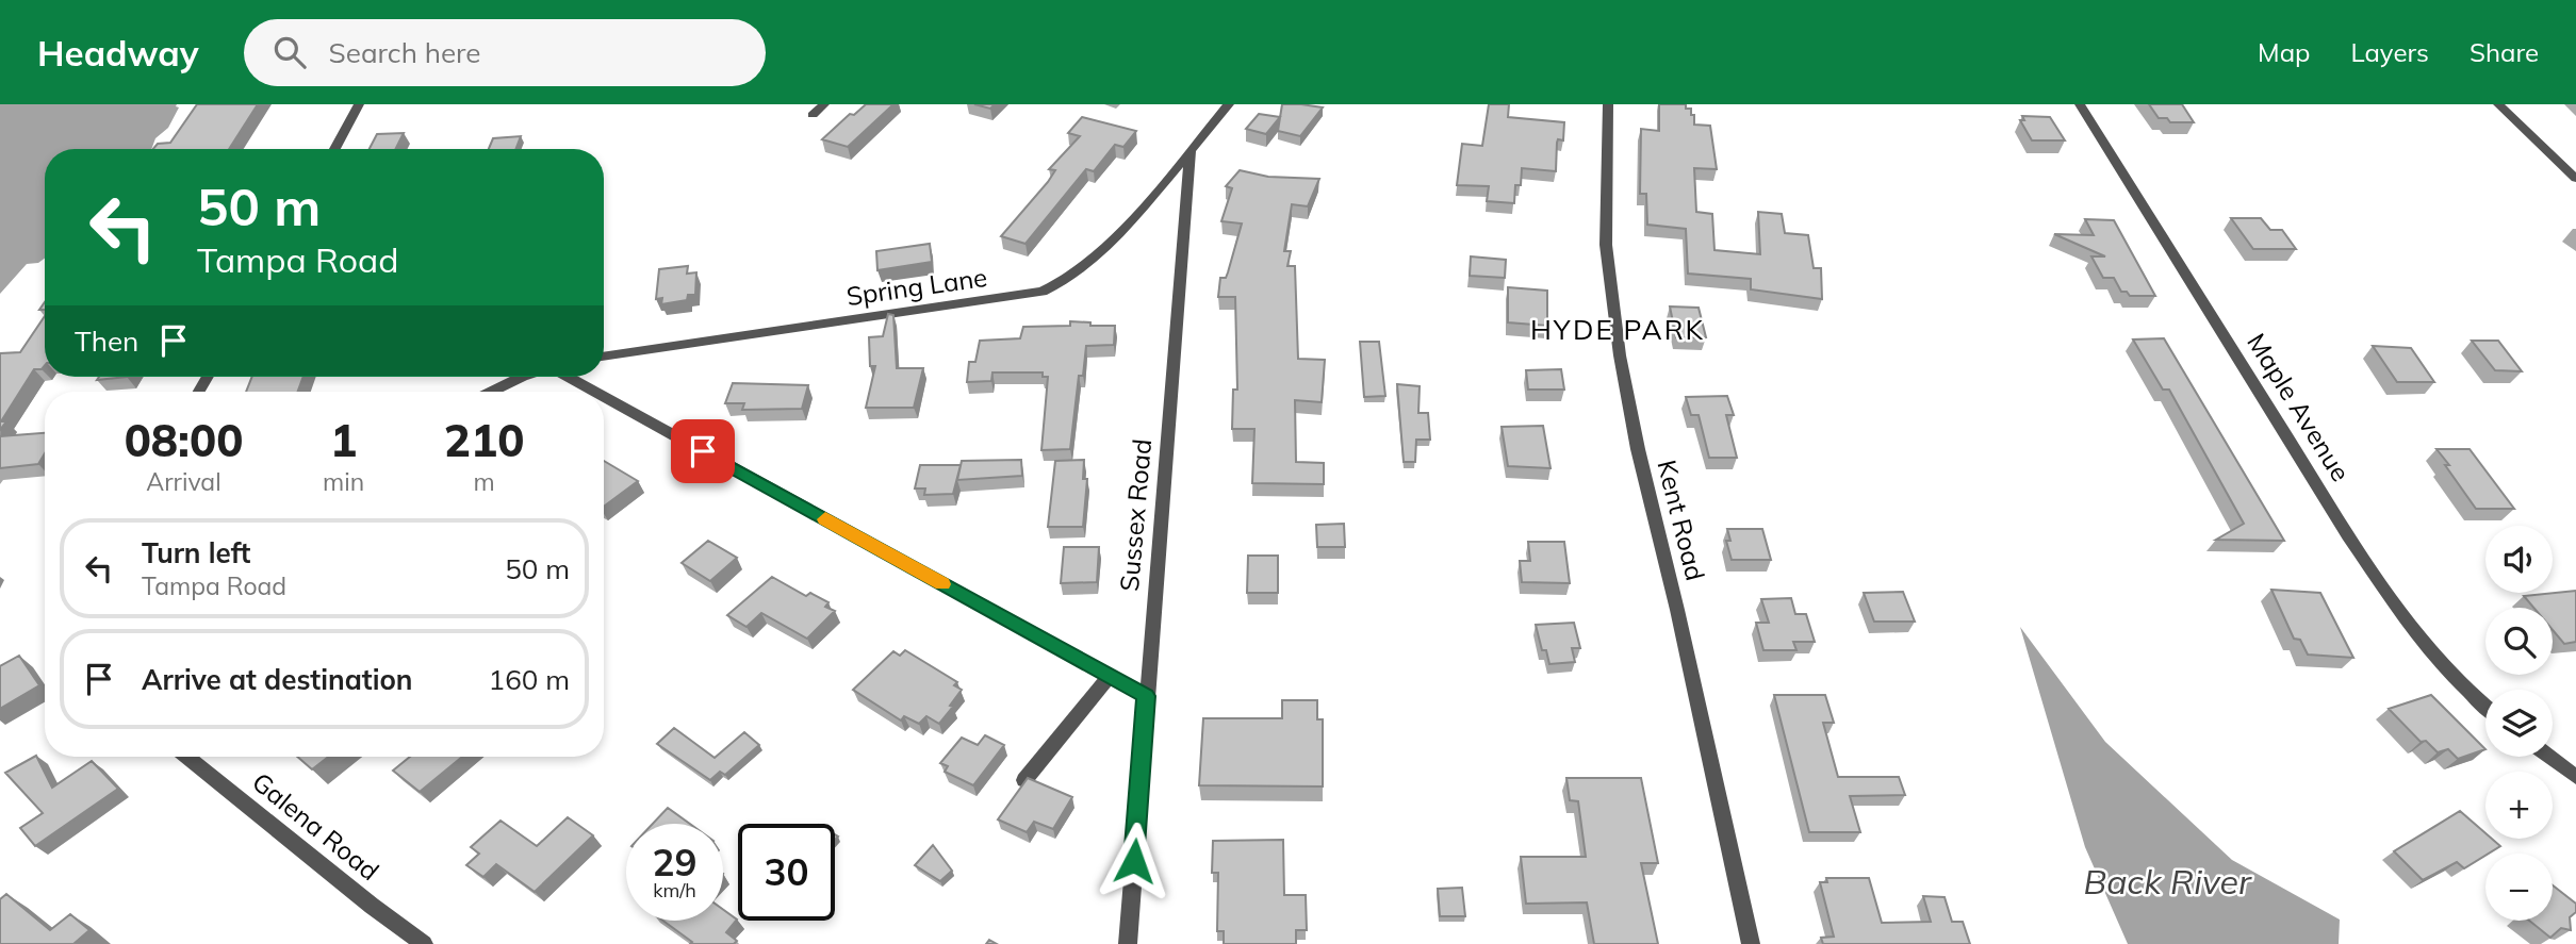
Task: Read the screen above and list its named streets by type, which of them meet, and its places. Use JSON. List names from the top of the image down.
{
  "streets": {
    "street": [
      "Spring Lane",
      "Maple Avenue",
      "Sussex Road",
      "Kent Road",
      "Galena Road"
    ]
  },
  "crossings": [
    ["Spring Lane", "Sussex Road"]
  ],
  "districts": ["HYDE PARK"],
  "water": ["Back River"],
  "page": {
    "header": "Headway",
    "search": "Search here",
    "nav": ["Map", "Layers", "Share"],
    "turn": ["50 m", "Tampa Road"],
    "then": "Then",
    "eta": [
      "08:00",
      "Arrival",
      "1",
      "min",
      "210",
      "m"
    ],
    "list": [
      {
        "name": "Turn left",
        "note": "Tampa Road",
        "value": "50 m"
      },
      {
        "name": "Arrive at destination",
        "value": "160 m"
      }
    ],
    "map_buttons": ["+", "−"],
    "speed": "29 km/h",
    "limit": "30"
  }
}
